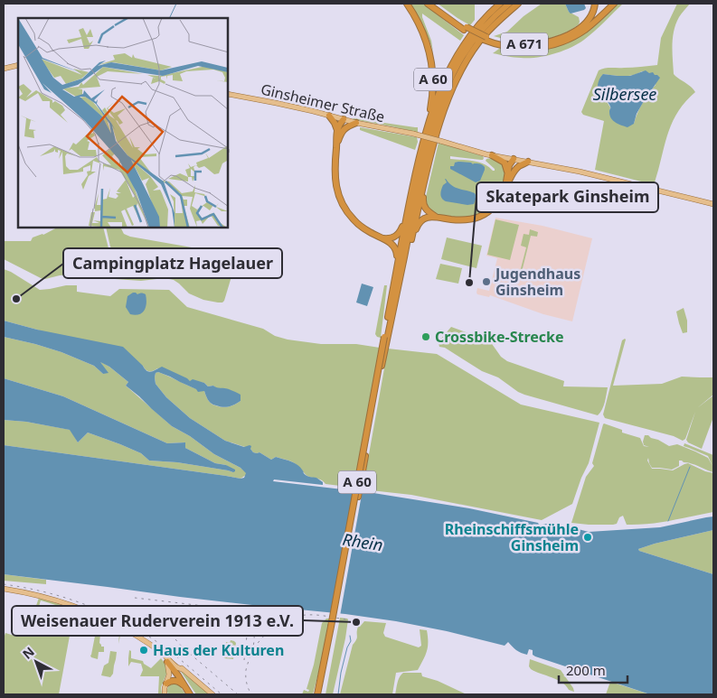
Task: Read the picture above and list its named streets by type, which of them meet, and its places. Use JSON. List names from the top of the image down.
{
  "streets": {
    "highway": ["A 671", "A 60"],
    "main road": ["Ginsheimer Straße"]
  },
  "water": ["Silbersee", "Rhein"],
  "places": [
    "Jugendhaus Ginsheim",
    "Skatepark Ginsheim",
    "Campingplatz Hagelauer",
    "Crossbike-Strecke",
    "Rheinschiffsmühle Ginsheim",
    "Weisenauer Ruderverein 1913 e.V.",
    "Haus der Kulturen"
  ],
  "scale_bar": "200 m",
  "north": "top left"
}
